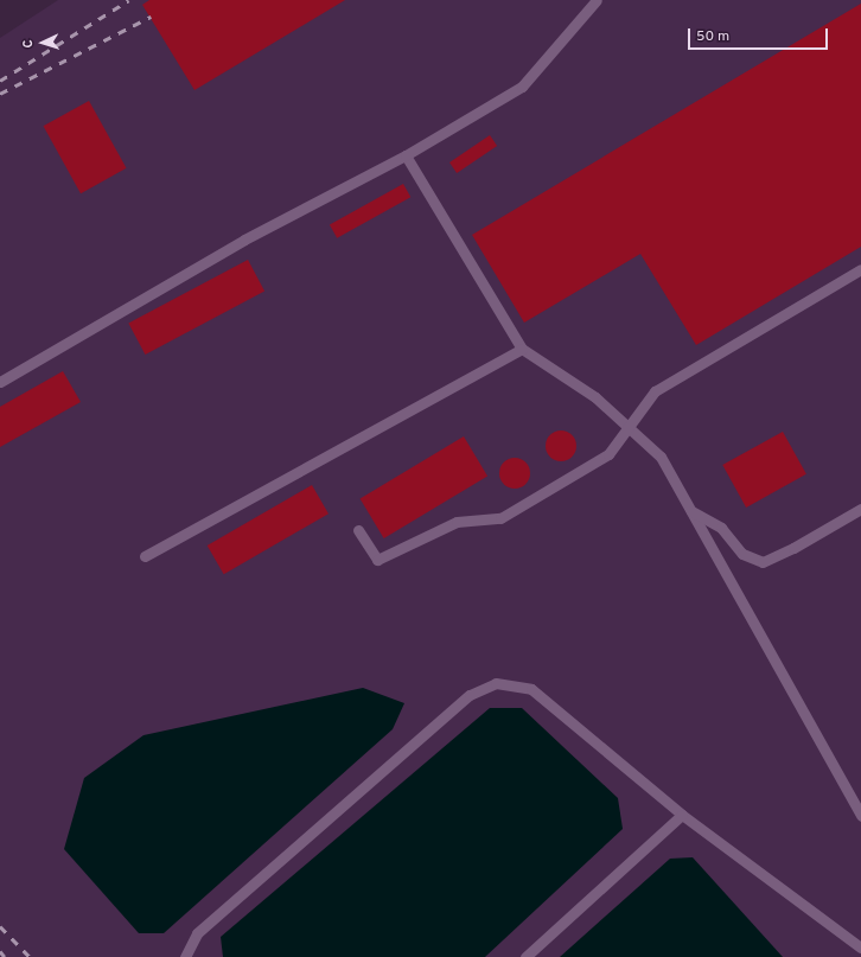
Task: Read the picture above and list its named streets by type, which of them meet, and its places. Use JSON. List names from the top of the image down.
{
  "scale_bar": "50 m",
  "north": "left"
}
